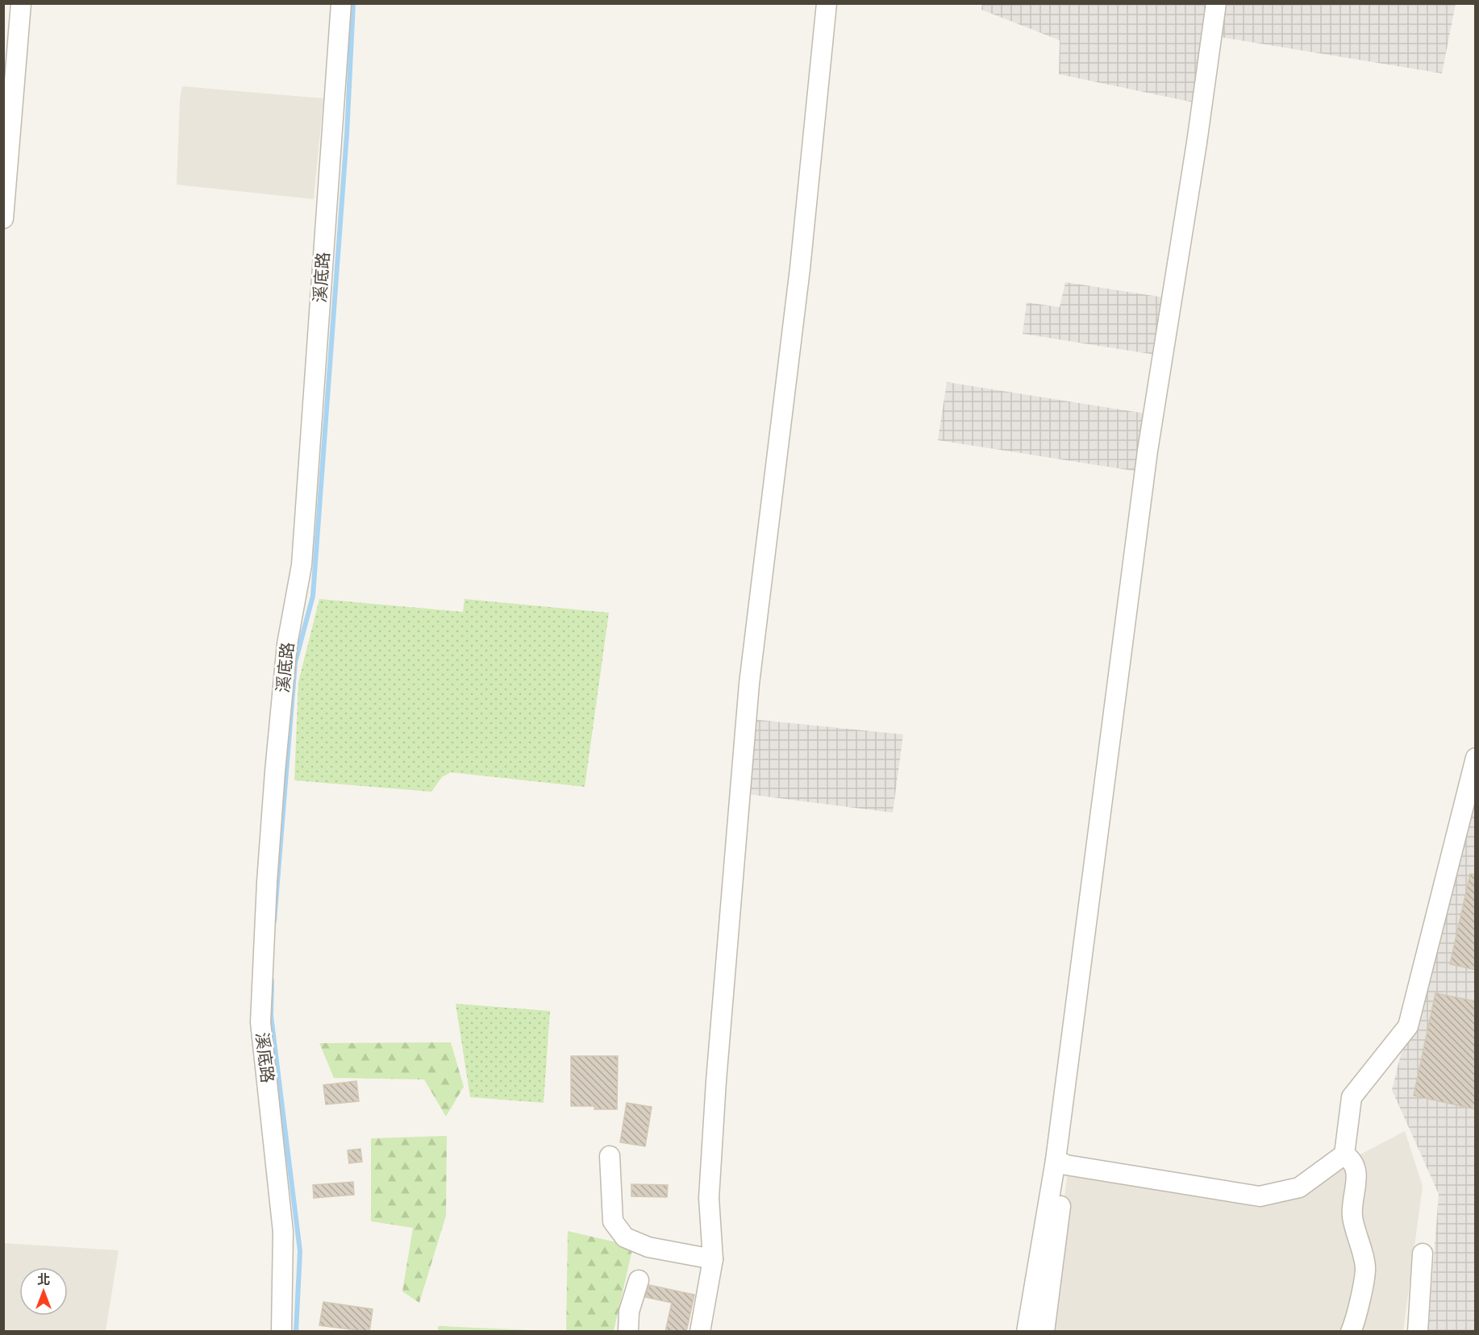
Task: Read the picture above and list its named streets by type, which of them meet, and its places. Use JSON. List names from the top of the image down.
{
  "streets": {
    "street": ["溪底路"]
  },
  "north": "top"
}
